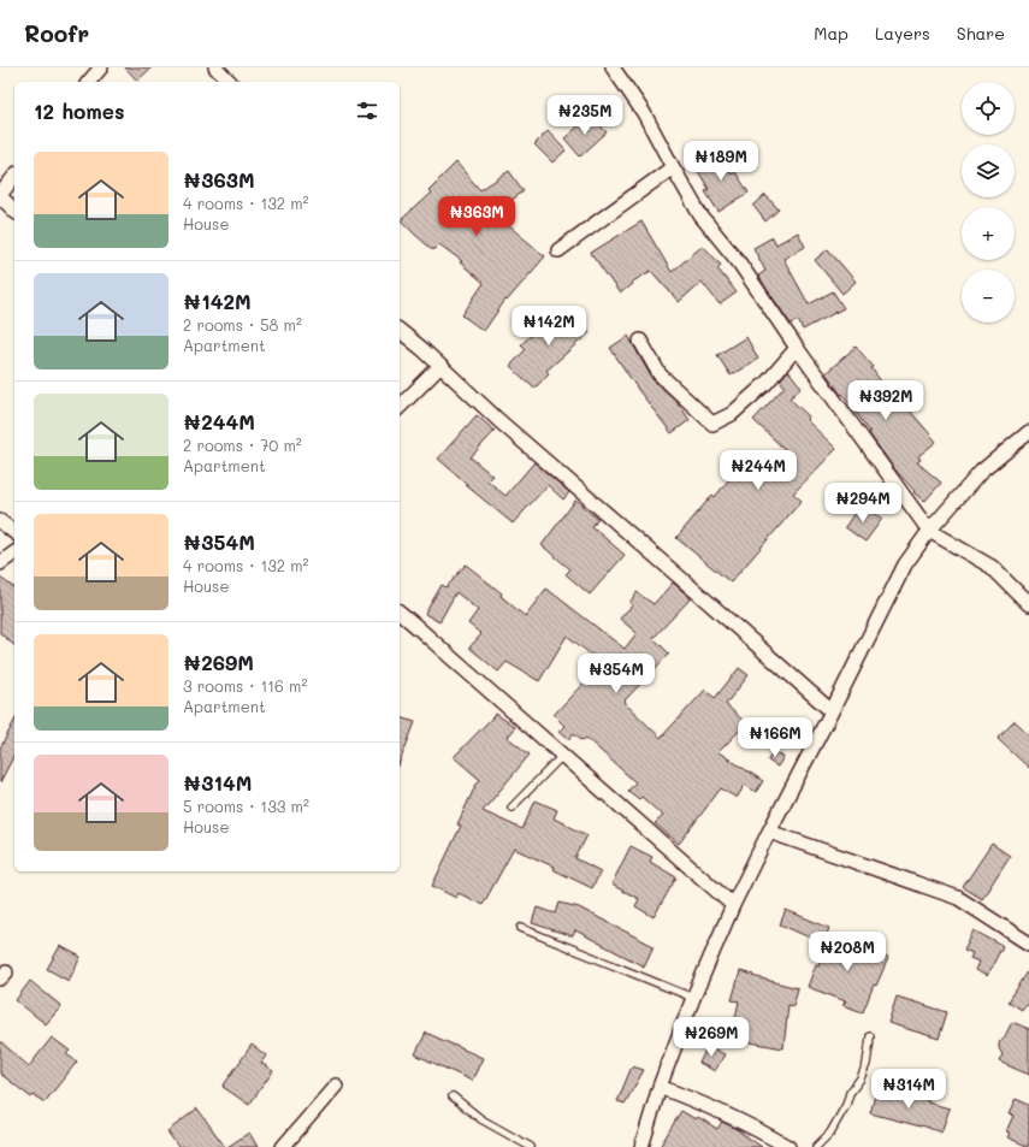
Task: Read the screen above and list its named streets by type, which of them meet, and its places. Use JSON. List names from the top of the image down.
{
  "page": {
    "header": "Roofr",
    "nav": ["Map", "Layers", "Share"],
    "map_buttons": ["+", "−"],
    "heading": "12 homes",
    "price": [
      "₦235M",
      "₦189M",
      "₦363M",
      "₦142M",
      "₦392M",
      "₦244M",
      "₦294M",
      "₦354M",
      "₦166M",
      "₦208M",
      "₦269M",
      "₦314M"
    ],
    "list": [
      {
        "name": "₦363M",
        "note": "4 rooms · 132 m² · House"
      },
      {
        "name": "₦142M",
        "note": "2 rooms · 58 m² · Apartment"
      },
      {
        "name": "₦244M",
        "note": "2 rooms · 70 m² · Apartment"
      },
      {
        "name": "₦354M",
        "note": "4 rooms · 132 m² · House"
      },
      {
        "name": "₦269M",
        "note": "3 rooms · 116 m² · Apartment"
      },
      {
        "name": "₦314M",
        "note": "5 rooms · 133 m² · House"
      }
    ]
  }
}
